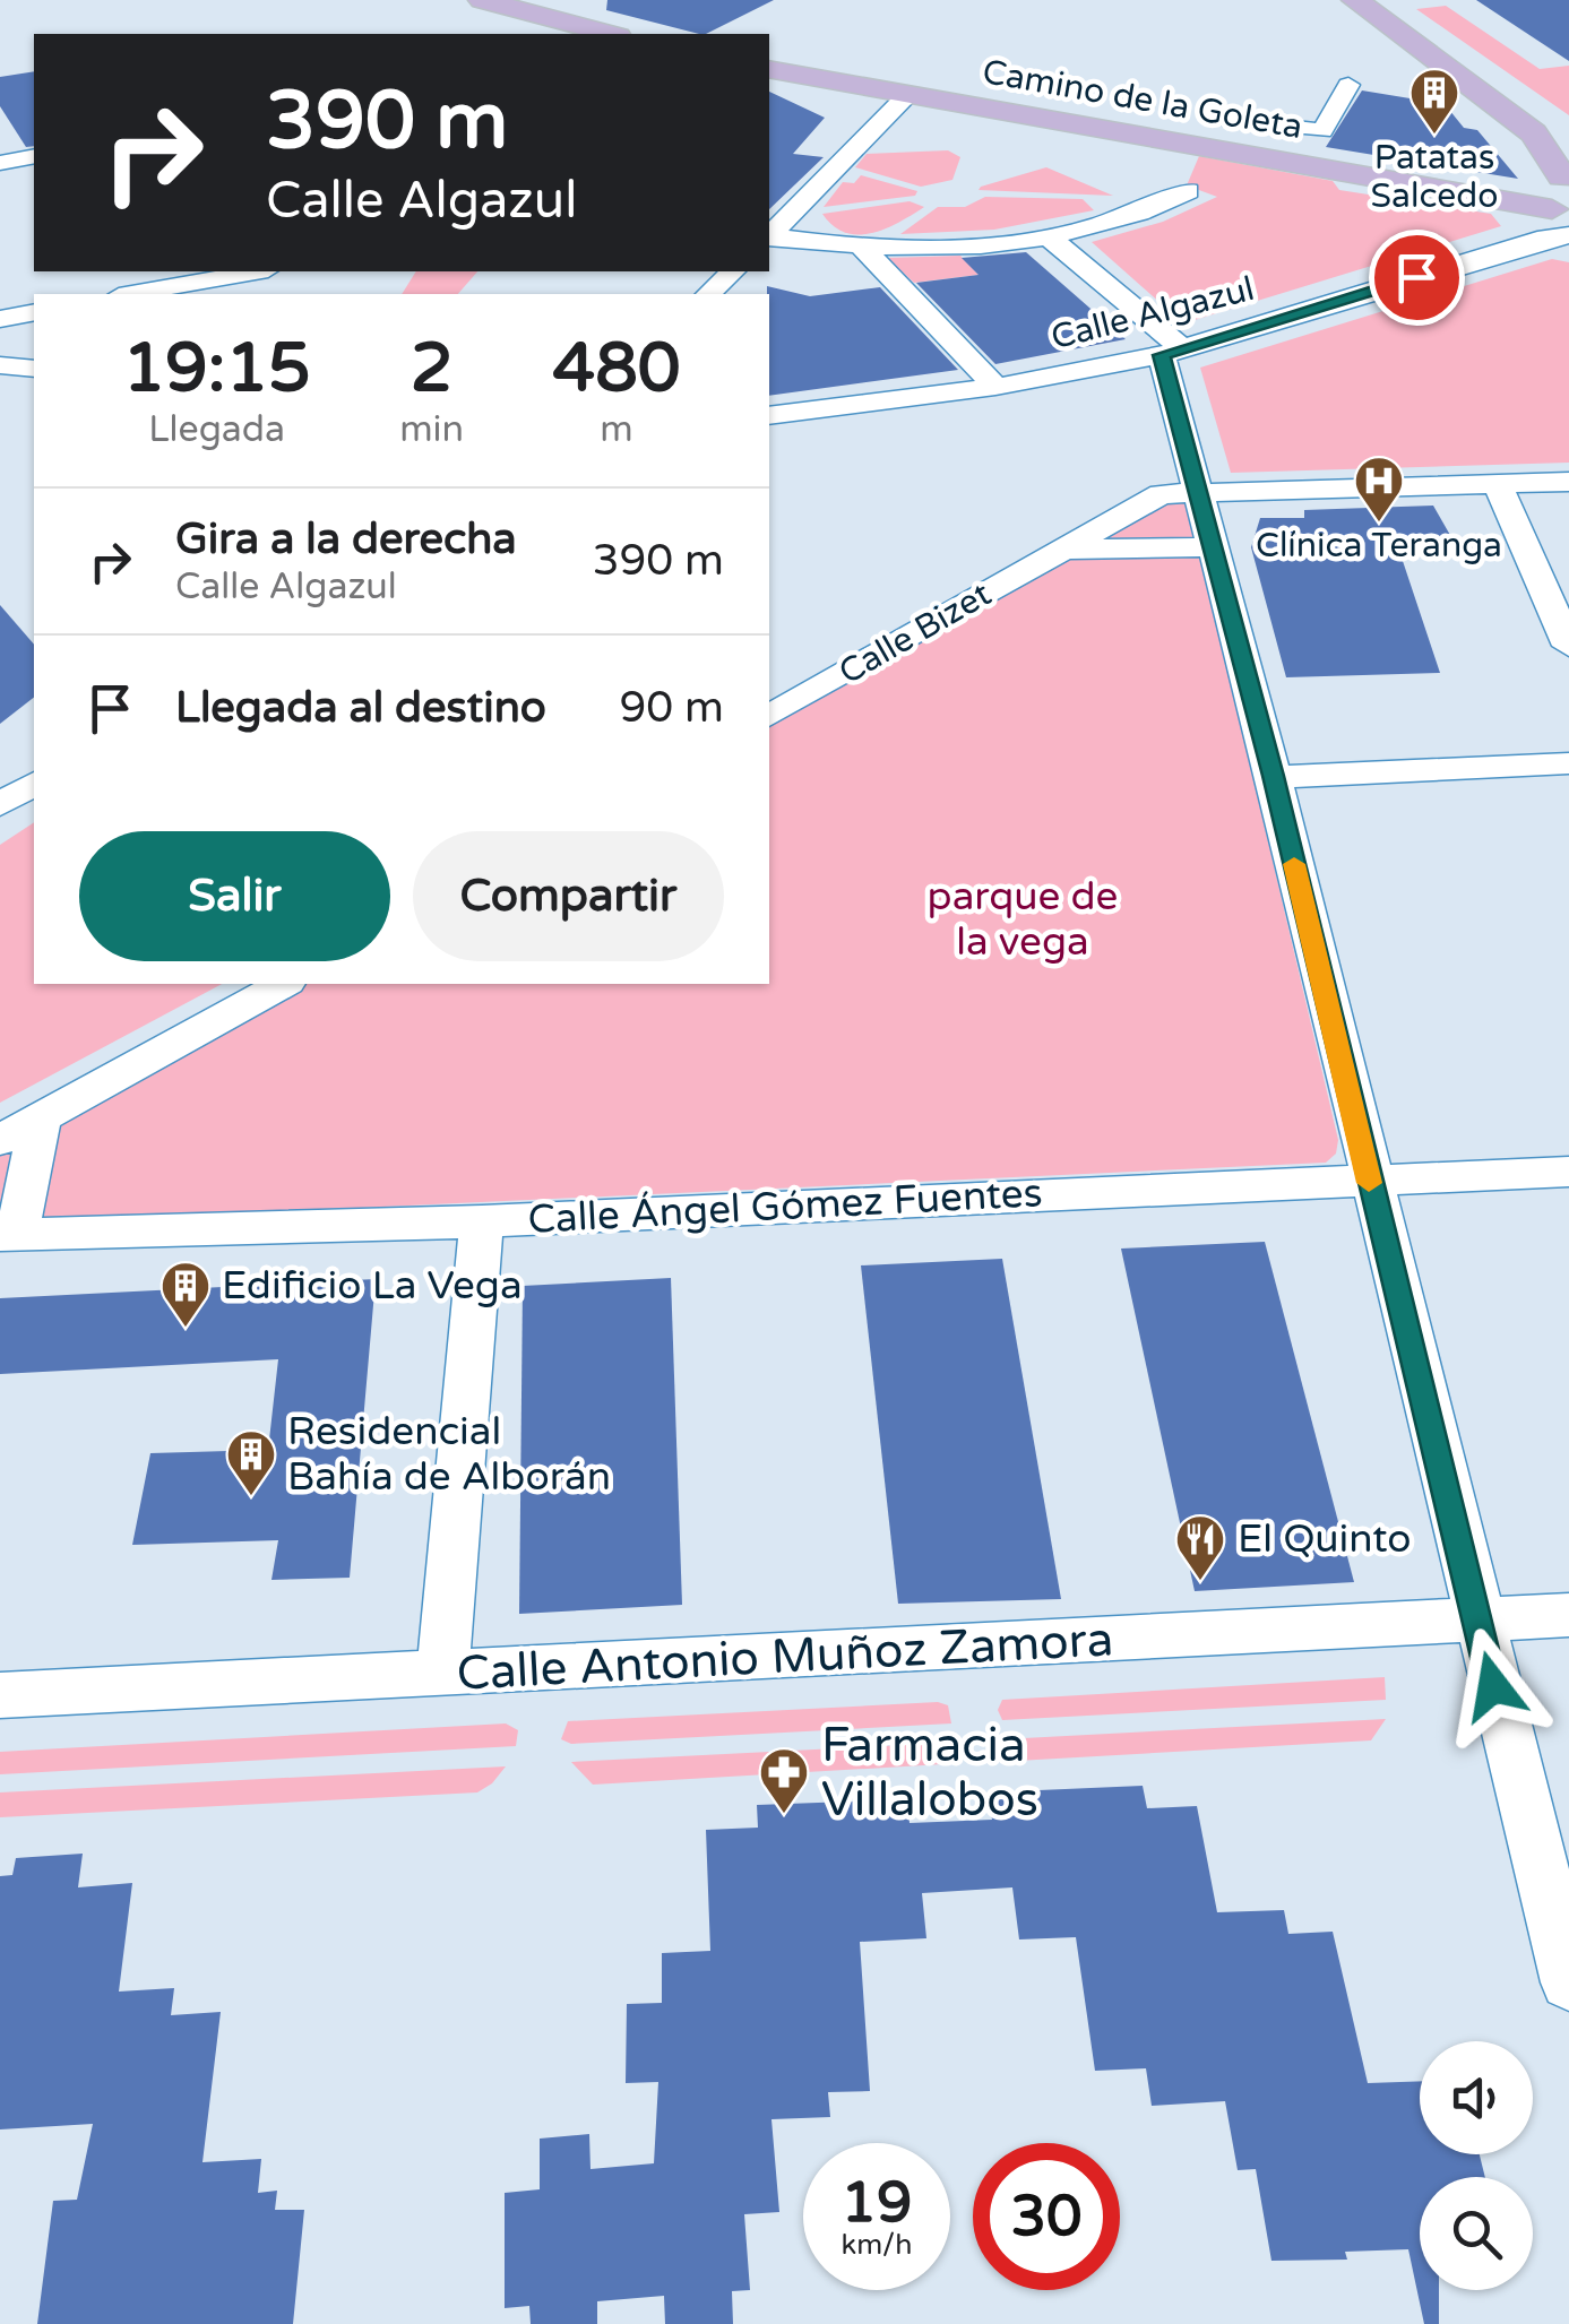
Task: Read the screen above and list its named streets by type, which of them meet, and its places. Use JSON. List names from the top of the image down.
{
  "streets": {
    "main road": ["Camino de la Goleta"],
    "street": [
      "Calle Algazul",
      "Calle Bizet",
      "Calle Ángel Gómez Fuentes",
      "Calle Antonio Muñoz Zamora"
    ]
  },
  "crossings": [
    ["Camino de la Goleta", "Calle Algazul"]
  ],
  "parks": ["parque de la vega"],
  "places": {
    "building": ["Patatas Salcedo", "Edificio La Vega", "Residencial Bahía de Alborán"],
    "hospital": ["Clínica Teranga"],
    "restaurant": ["El Quinto"],
    "pharmacy": ["Farmacia Villalobos"]
  },
  "page": {
    "turn": ["390 m", "Calle Algazul"],
    "eta": [
      "19:15",
      "Llegada",
      "2",
      "min",
      "480",
      "m"
    ],
    "list": [
      {
        "name": "Gira a la derecha",
        "note": "Calle Algazul",
        "value": "390 m"
      },
      {
        "name": "Llegada al destino",
        "value": "90 m"
      }
    ],
    "buttons": ["Salir", "Compartir"],
    "speed": "19 km/h",
    "limit": "30"
  }
}
